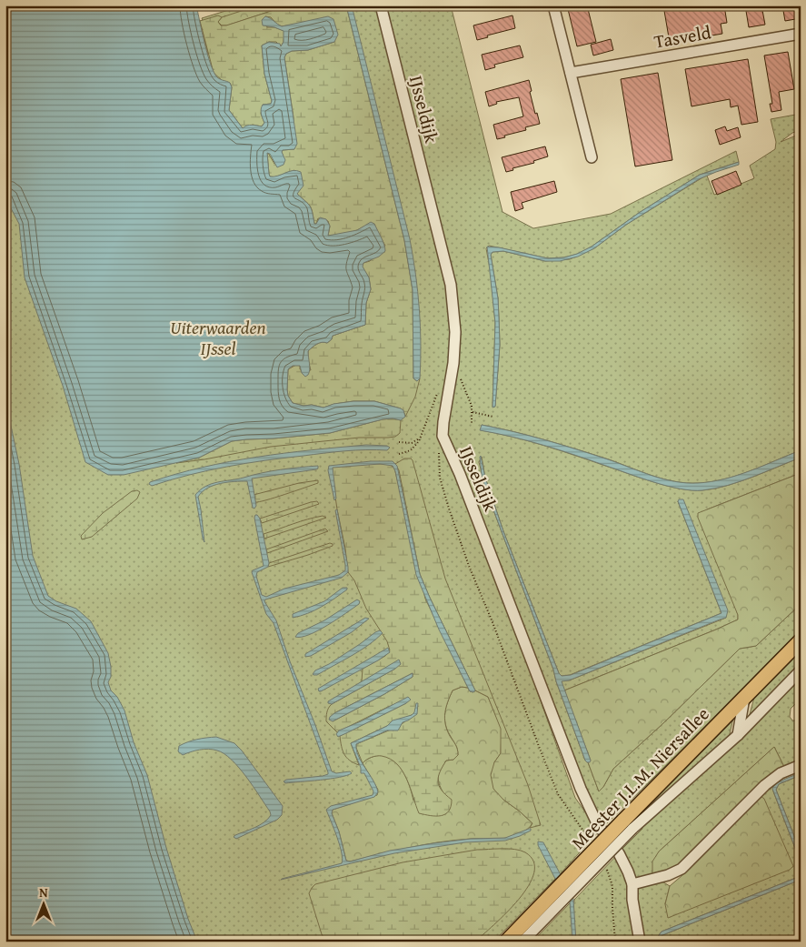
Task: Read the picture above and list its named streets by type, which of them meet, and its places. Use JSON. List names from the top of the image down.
{
  "streets": {
    "main road": ["Meester J.L.M. Niersallee"],
    "street": ["Tasveld", "IJsseldijk"]
  },
  "parks": ["Uiterwaarden IJssel"],
  "north": "top"
}
